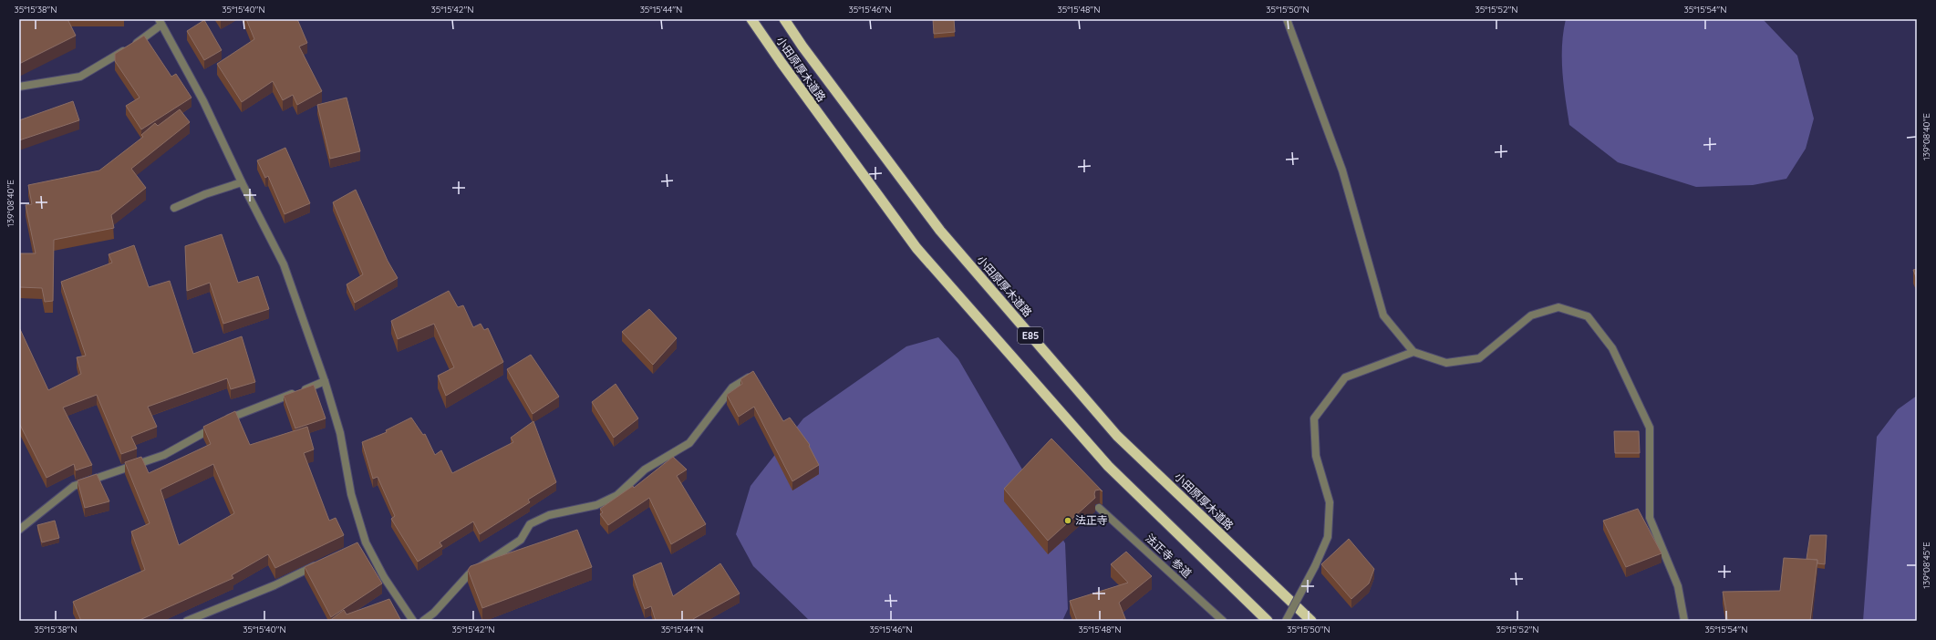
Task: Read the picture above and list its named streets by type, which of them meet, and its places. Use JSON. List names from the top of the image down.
{
  "streets": {
    "highway": ["小田原厚木道路", "E85"],
    "street": ["法正寺 参道"]
  },
  "places": ["法正寺"],
  "coordinates": [
    "35°15'38\"N",
    "35°15'40\"N",
    "35°15'42\"N",
    "35°15'44\"N",
    "35°15'46\"N",
    "35°15'48\"N",
    "35°15'50\"N",
    "35°15'52\"N",
    "35°15'54\"N",
    "139°08'40\"E",
    "139°08'45\"E"
  ]
}
